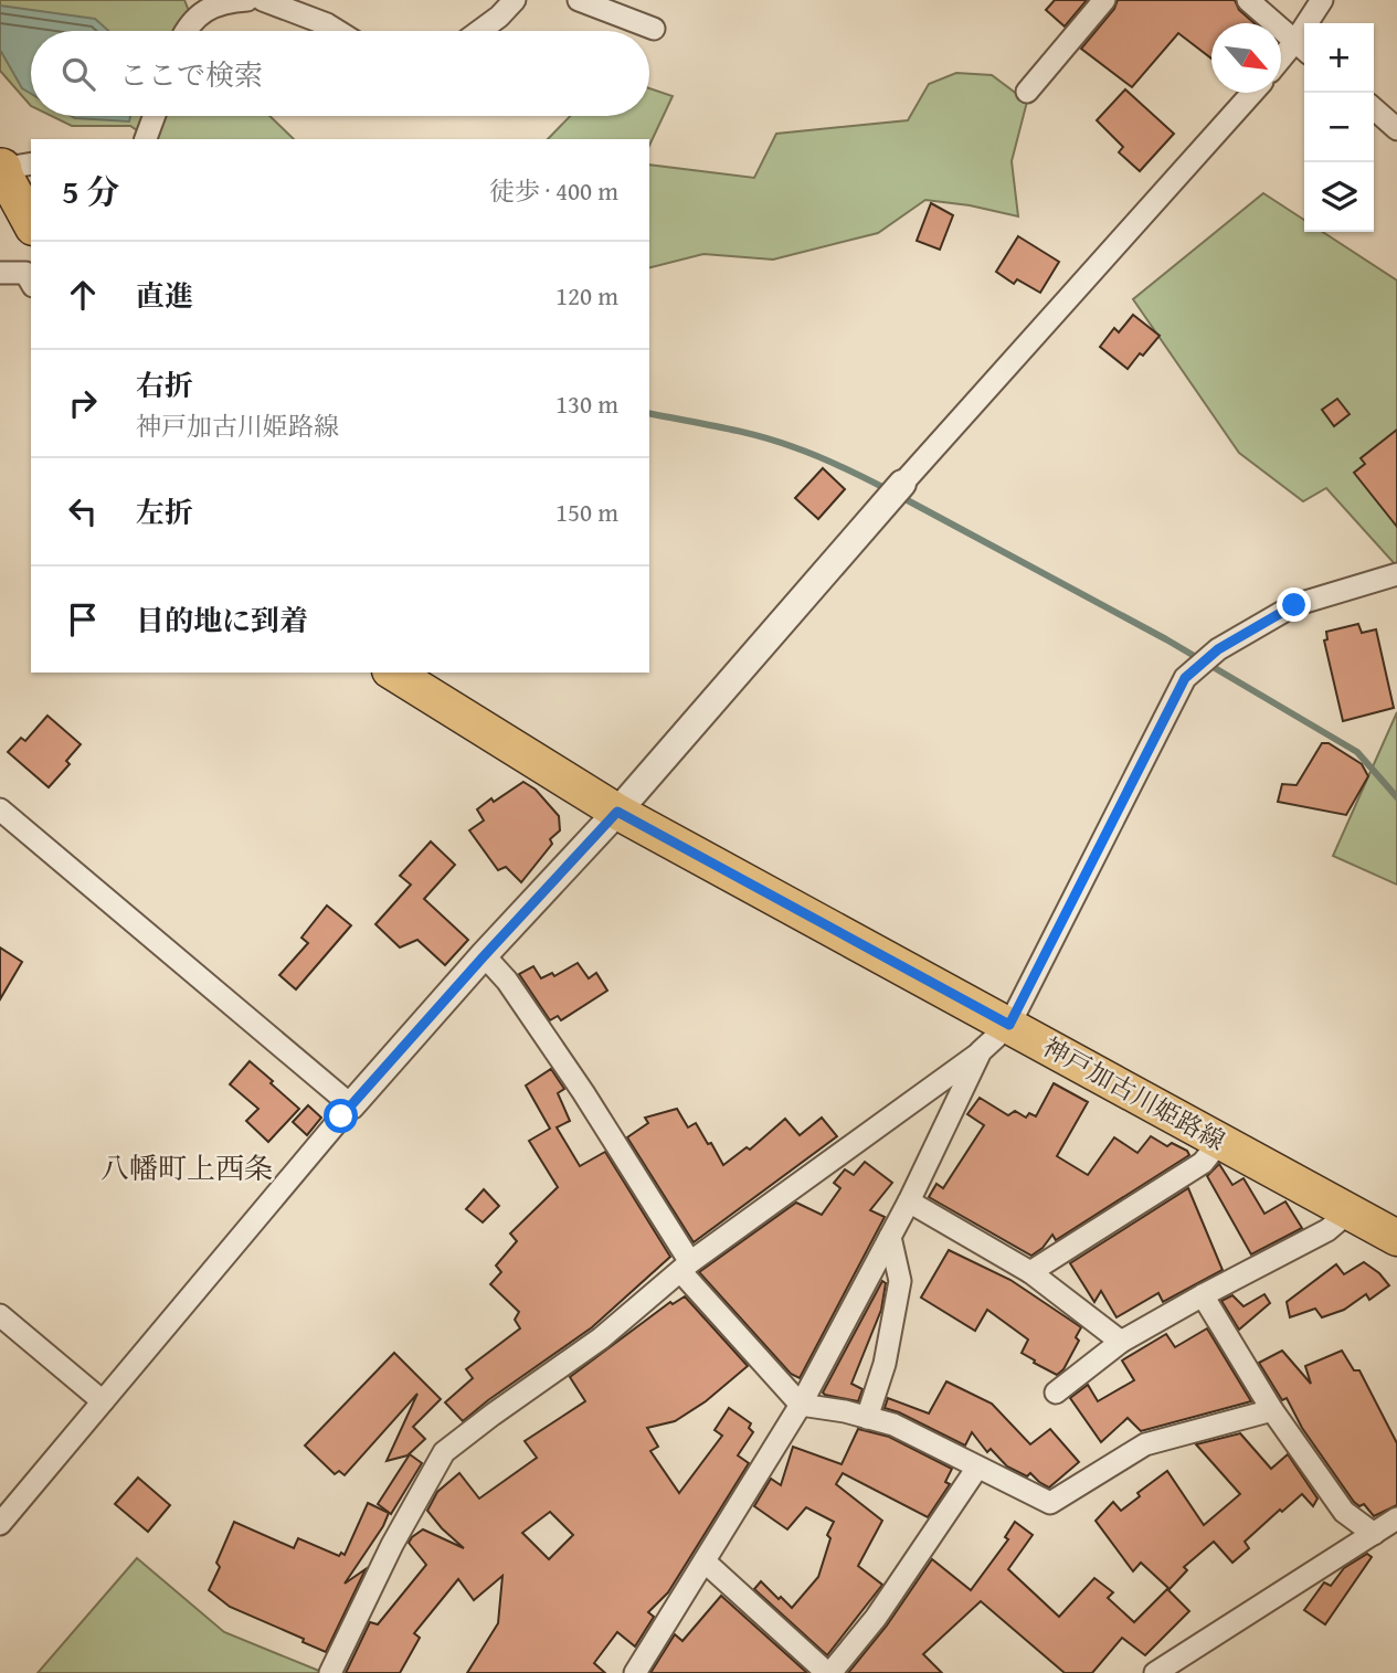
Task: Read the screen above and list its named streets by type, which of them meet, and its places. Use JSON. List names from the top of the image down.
{
  "streets": {
    "main road": ["神戸加古川姫路線"]
  },
  "districts": ["八幡町上西条"],
  "north": "bottom right",
  "page": {
    "map_buttons": ["+", "−"],
    "search": "ここで検索",
    "heading": ["5 分", "徒歩 · 400 m"],
    "list": [
      ["直進", "120 m"],
      ["右折", "神戸加古川姫路線", "130 m"],
      ["左折", "150 m"],
      "目的地に到着"
    ]
  }
}
